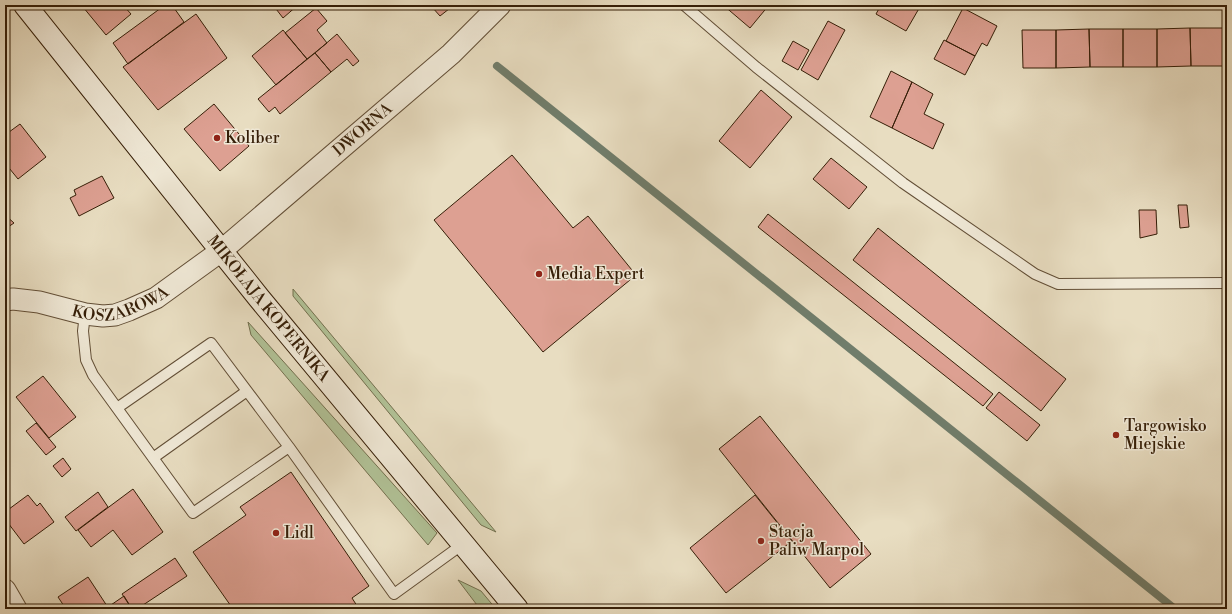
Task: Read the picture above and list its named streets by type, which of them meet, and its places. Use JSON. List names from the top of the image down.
{
  "streets": {
    "main road": ["MIKOŁAJA KOPERNIKA"],
    "street": ["DWORNA", "KOSZAROWA"]
  },
  "crossings": [
    ["DWORNA", "KOSZAROWA"],
    ["DWORNA", "MIKOŁAJA KOPERNIKA"],
    ["KOSZAROWA", "MIKOŁAJA KOPERNIKA"]
  ],
  "places": [
    "Koliber",
    "Media Expert",
    "Targowisko Miejskie",
    "Lidl",
    "Stacja Paliw Marpol"
  ]
}
